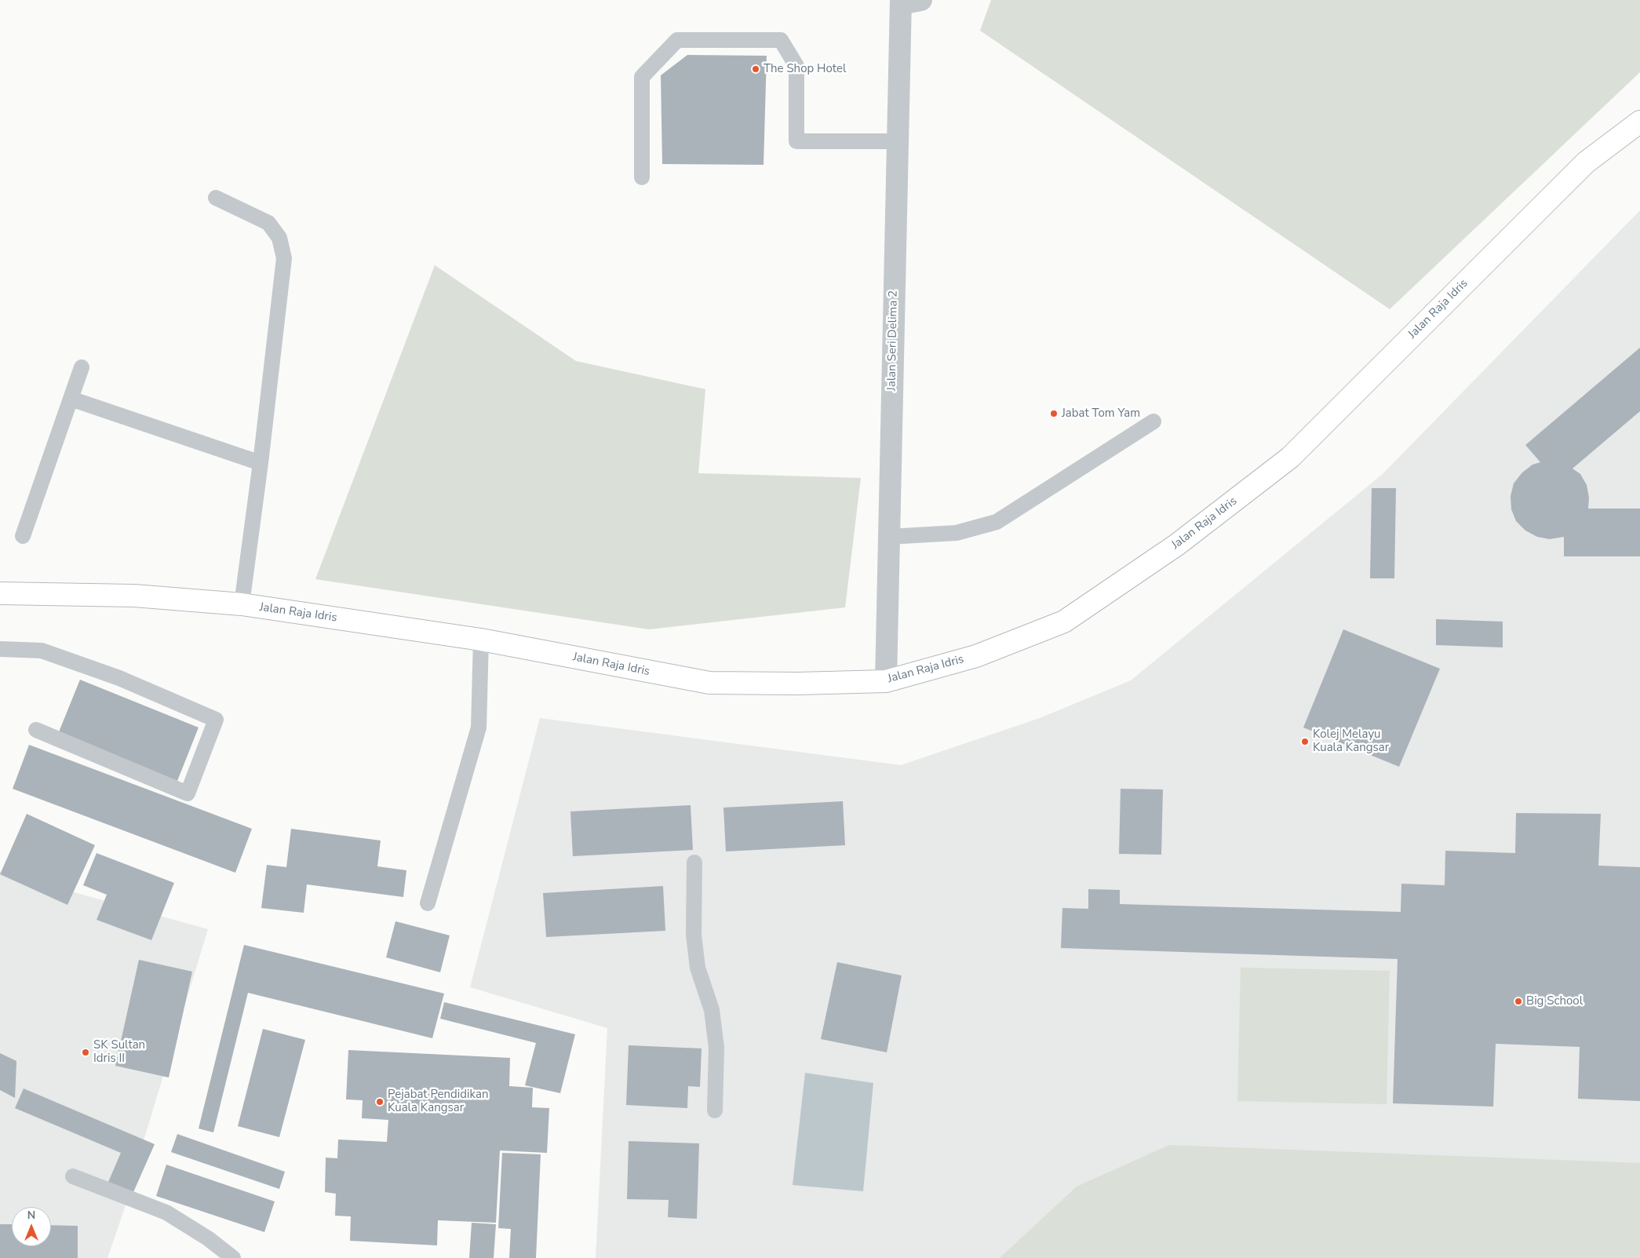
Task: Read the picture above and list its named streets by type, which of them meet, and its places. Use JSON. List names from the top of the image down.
{
  "streets": {
    "main road": ["Jalan Raja Idris"],
    "street": ["Jalan Seri Delima 2"]
  },
  "crossings": [
    ["Jalan Raja Idris", "Jalan Seri Delima 2"]
  ],
  "places": [
    "The Shop Hotel",
    "Jabat Tom Yam",
    "Kolej Melayu Kuala Kangsar",
    "Big School",
    "SK Sultan Idris II",
    "Pejabat Pendidikan Kuala Kangsar"
  ],
  "north": "top"
}
